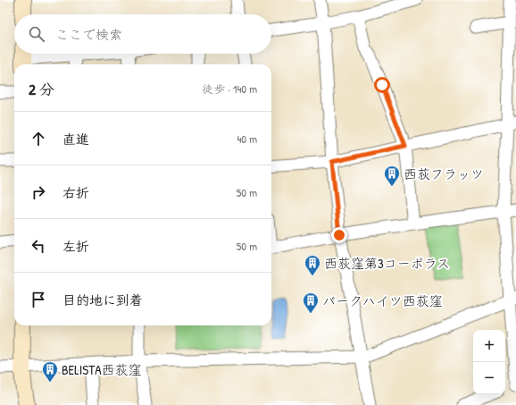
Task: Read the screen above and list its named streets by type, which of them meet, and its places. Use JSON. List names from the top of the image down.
{
  "places": {
    "building": [
      "西荻フラッツ",
      "西荻窪第3コーポラス",
      "パークハイツ西荻窪",
      "BELISTA西荻窪"
    ]
  },
  "page": {
    "search": "ここで検索",
    "heading": ["2 分", "徒歩 · 140 m"],
    "list": [
      ["直進", "40 m"],
      ["右折", "50 m"],
      ["左折", "50 m"],
      "目的地に到着"
    ],
    "map_buttons": ["+", "−"]
  }
}
